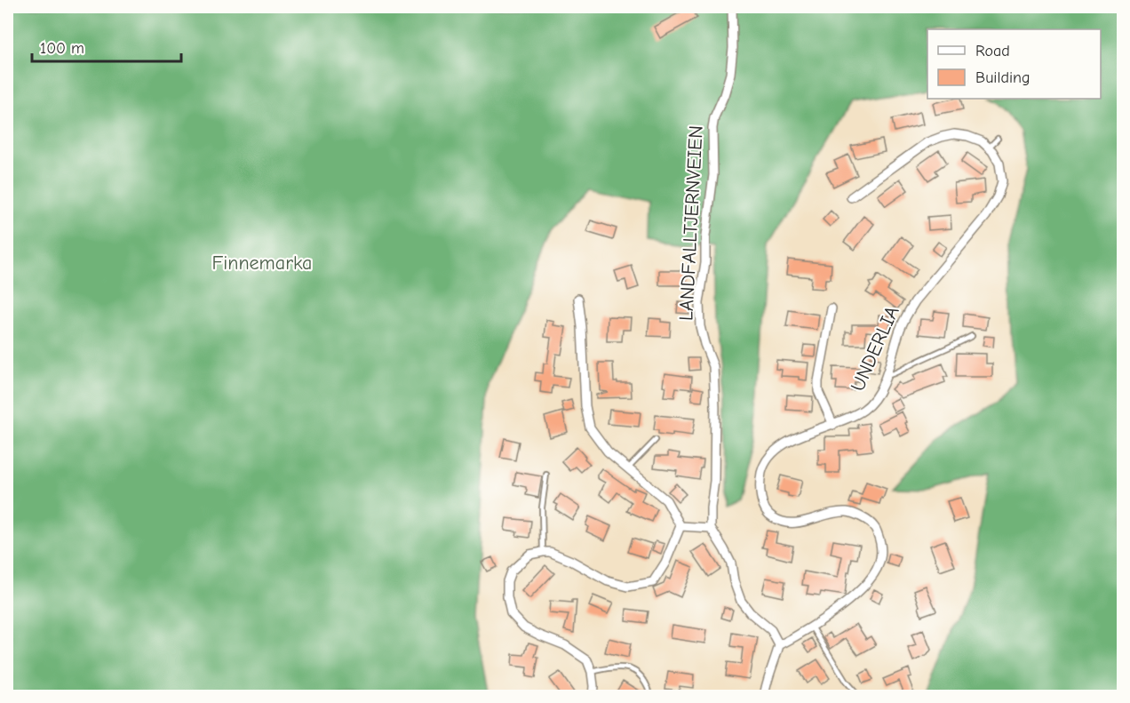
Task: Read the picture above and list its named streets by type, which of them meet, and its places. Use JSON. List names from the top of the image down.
{
  "streets": {
    "street": ["LANDFALLTJERNVEIEN", "UNDERLIA"]
  },
  "parks": ["Finnemarka"],
  "legend": ["Road", "Building"],
  "scale_bar": "100 m"
}
